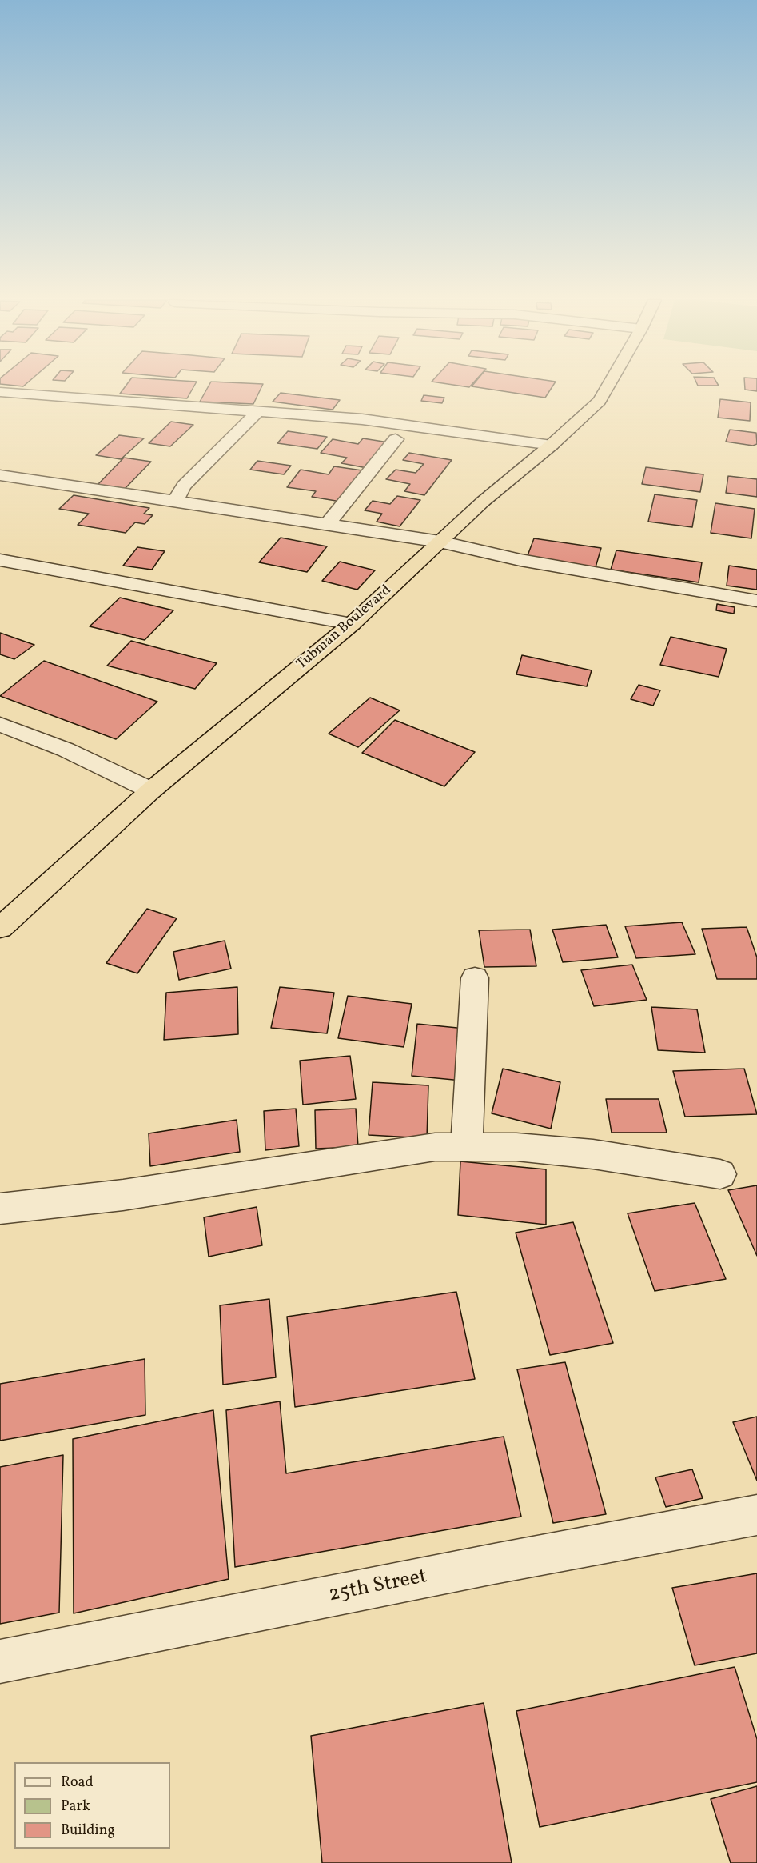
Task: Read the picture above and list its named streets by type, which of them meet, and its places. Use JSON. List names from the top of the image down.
{
  "streets": {
    "highway": ["Tubman Boulevard"],
    "street": ["25th Street"]
  },
  "legend": ["Road", "Park", "Building"]
}
